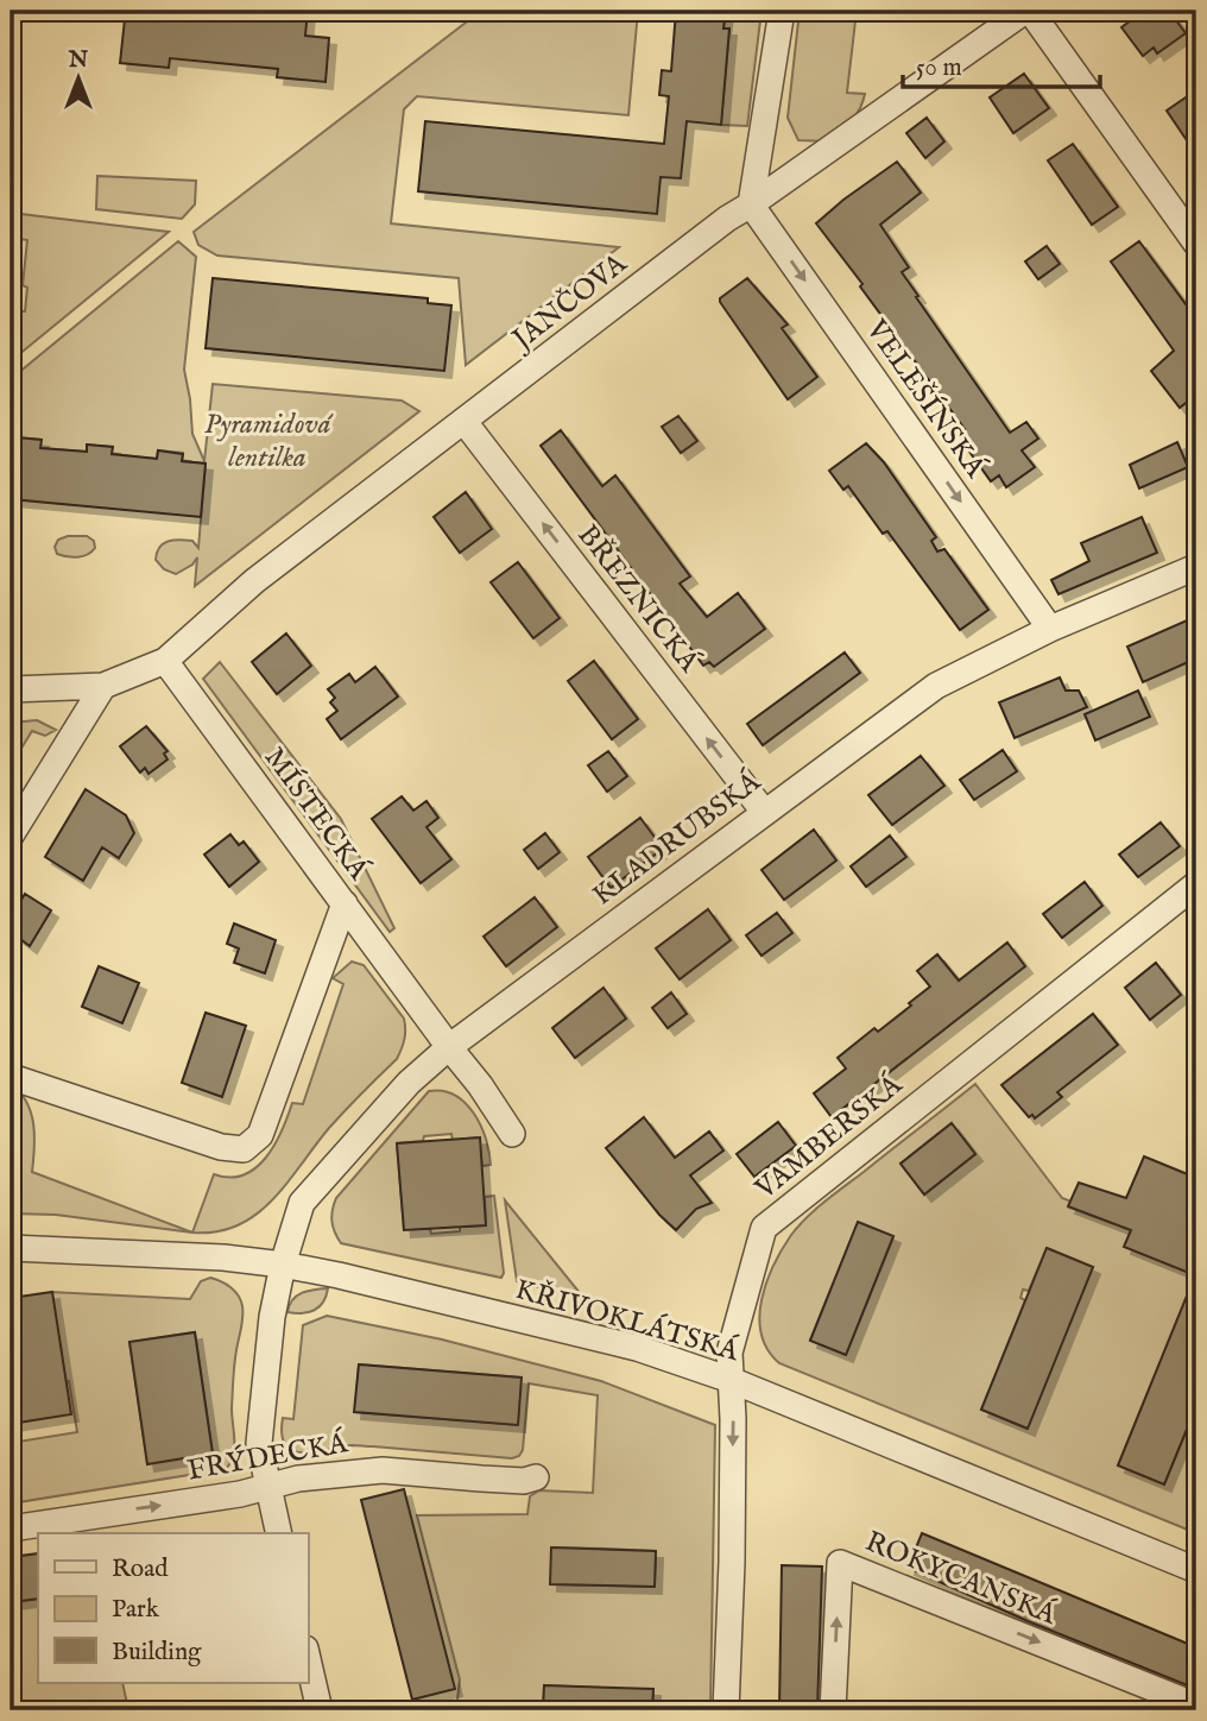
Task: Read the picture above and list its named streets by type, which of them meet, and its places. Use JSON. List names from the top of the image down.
{
  "streets": {
    "street": [
      "JANČOVA",
      "VELEŠÍNSKÁ",
      "BŘEZNICKÁ",
      "MÍSTECKÁ",
      "KLADRUBSKÁ",
      "VAMBERSKÁ",
      "KŘIVOKLÁTSKÁ",
      "FRÝDECKÁ",
      "ROKYCANSKÁ"
    ]
  },
  "crossings": [
    ["JANČOVA", "VELEŠÍNSKÁ"],
    ["JANČOVA", "BŘEZNICKÁ"],
    ["JANČOVA", "MÍSTECKÁ"],
    ["VELEŠÍNSKÁ", "KLADRUBSKÁ"],
    ["BŘEZNICKÁ", "KLADRUBSKÁ"],
    ["MÍSTECKÁ", "KLADRUBSKÁ"],
    ["KLADRUBSKÁ", "KŘIVOKLÁTSKÁ"],
    ["KLADRUBSKÁ", "FRÝDECKÁ"],
    ["VAMBERSKÁ", "KŘIVOKLÁTSKÁ"]
  ],
  "one_way": ["VELEŠÍNSKÁ", "BŘEZNICKÁ", "FRÝDECKÁ"],
  "parks": ["Pyramidová lentilka"],
  "legend": ["Road", "Park", "Building"],
  "scale_bar": "50 m",
  "north": "top"
}
